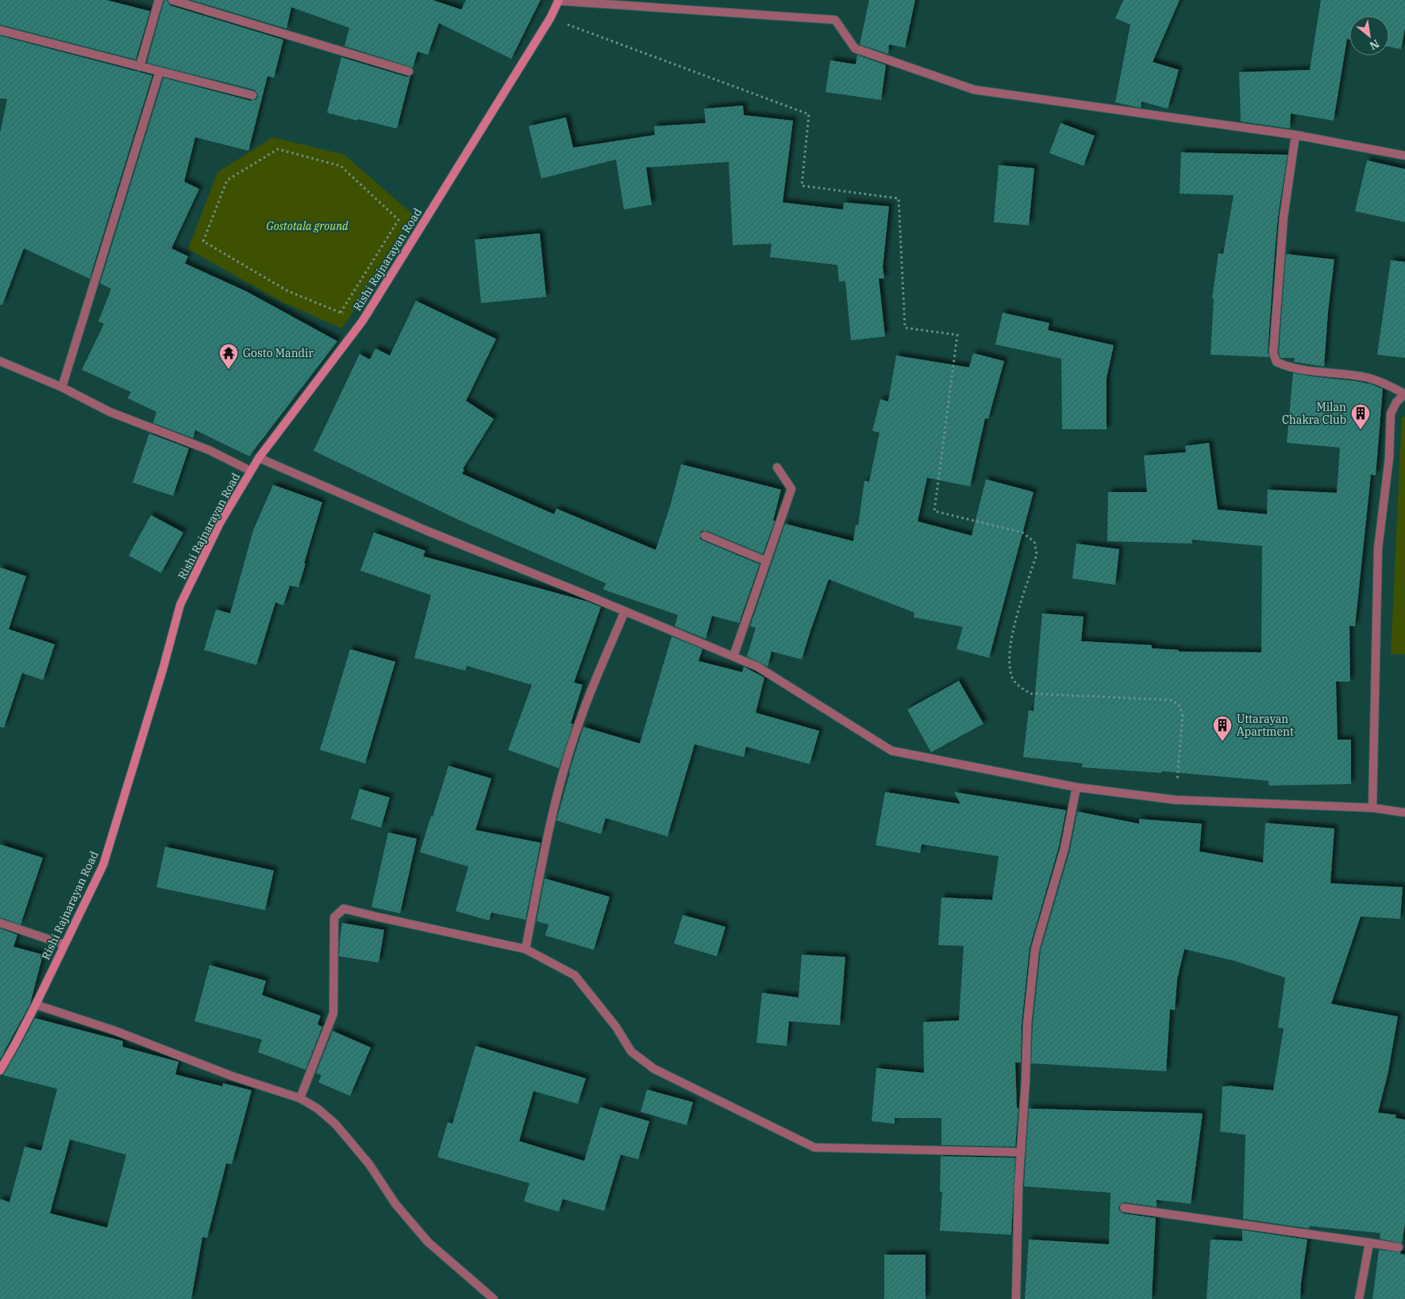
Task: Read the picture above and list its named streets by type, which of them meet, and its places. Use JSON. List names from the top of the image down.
{
  "streets": {
    "main road": ["Rishi Rajnarayan Road"]
  },
  "parks": ["Gostotala ground"],
  "places": {
    "temple": ["Gosto Mandir"],
    "building": ["Milan Chakra Club", "Uttarayan Apartment"]
  },
  "north": "bottom right"
}
